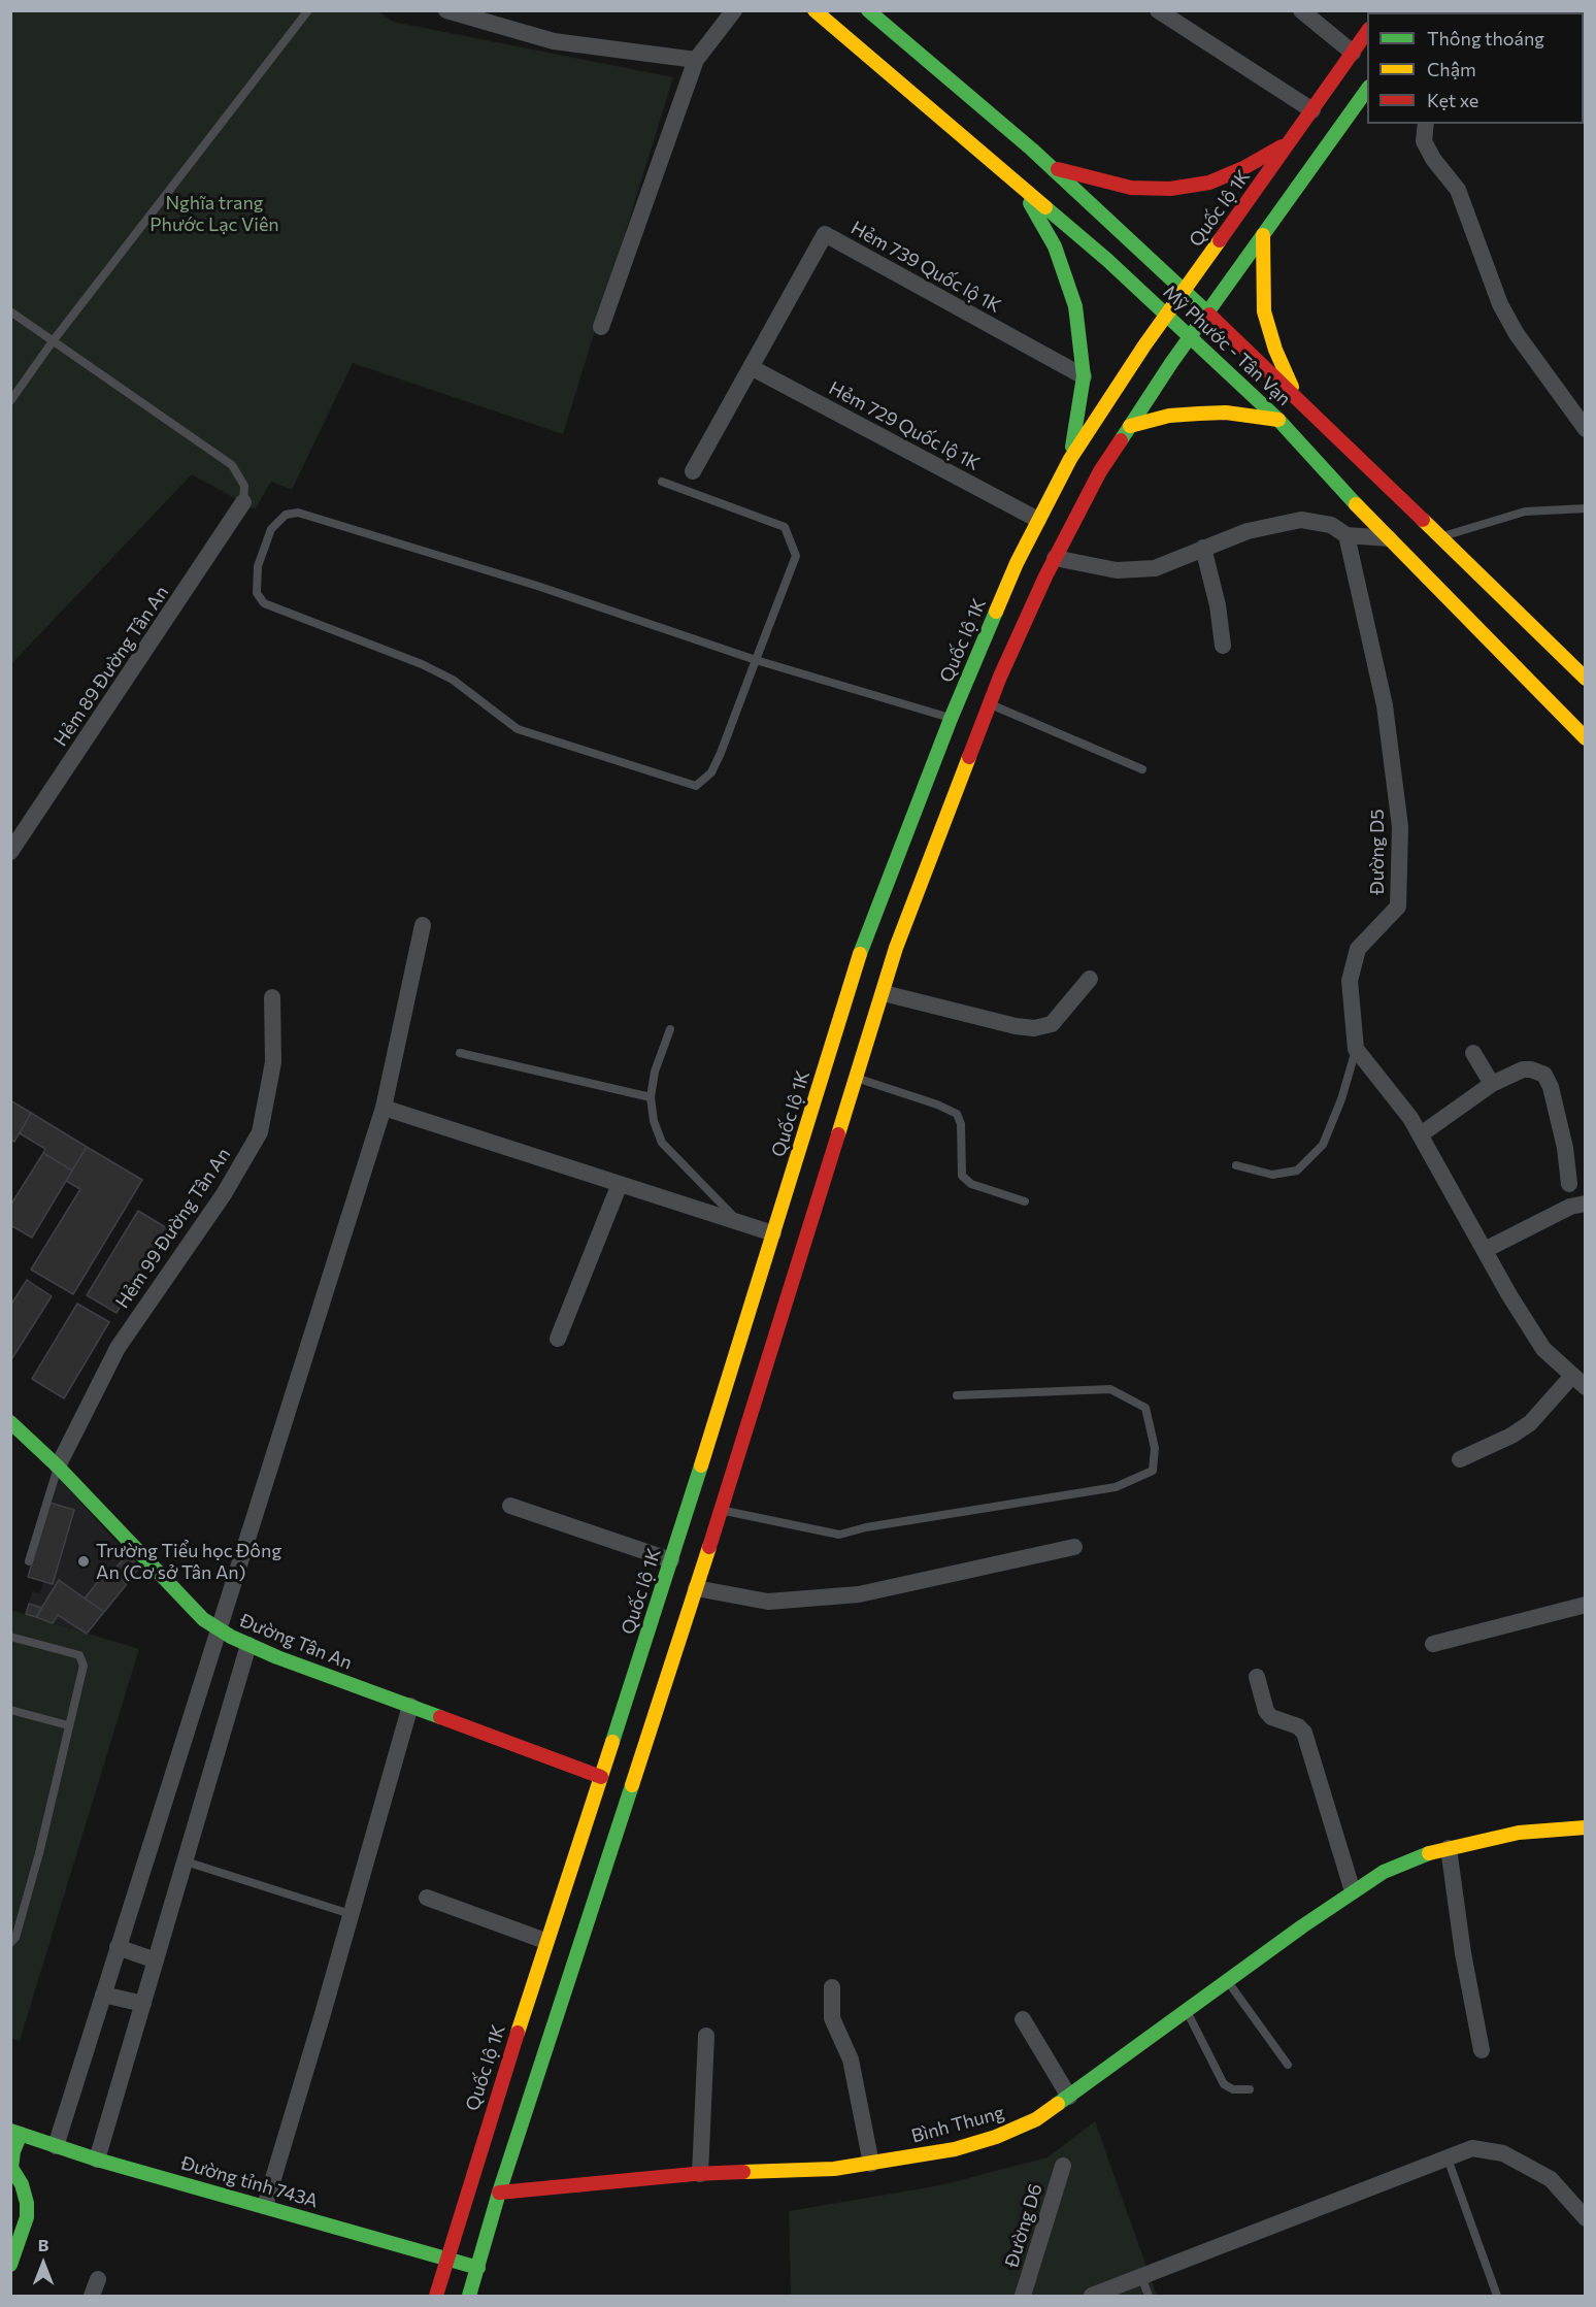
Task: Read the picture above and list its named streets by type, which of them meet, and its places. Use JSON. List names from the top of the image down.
{
  "streets": {
    "main road": [
      "Quốc lộ 1K",
      "Mỹ Phước - Tân Vạn",
      "Đường Tân An",
      "Bình Thung",
      "Đường tỉnh 743A"
    ],
    "street": [
      "Hẻm 739 Quốc lộ 1K",
      "Hẻm 729 Quốc lộ 1K",
      "Hẻm 89 Đường Tân An",
      "Đường D5",
      "Hẻm 99 Đường Tân An",
      "Đường D6"
    ]
  },
  "crossings": [
    ["Quốc lộ 1K", "Mỹ Phước - Tân Vạn"],
    ["Quốc lộ 1K", "Hẻm 729 Quốc lộ 1K"],
    ["Quốc lộ 1K", "Đường Tân An"],
    ["Quốc lộ 1K", "Bình Thung"],
    ["Quốc lộ 1K", "Đường tỉnh 743A"],
    ["Hẻm 739 Quốc lộ 1K", "Hẻm 729 Quốc lộ 1K"],
    ["Hẻm 99 Đường Tân An", "Đường Tân An"]
  ],
  "parks": ["Nghĩa trang Phước Lạc Viên"],
  "places": ["Trường Tiểu học Đông An (Cơ sở Tân An)"],
  "legend": ["Thông thoáng", "Chậm", "Kẹt xe"],
  "north": "top"
}
